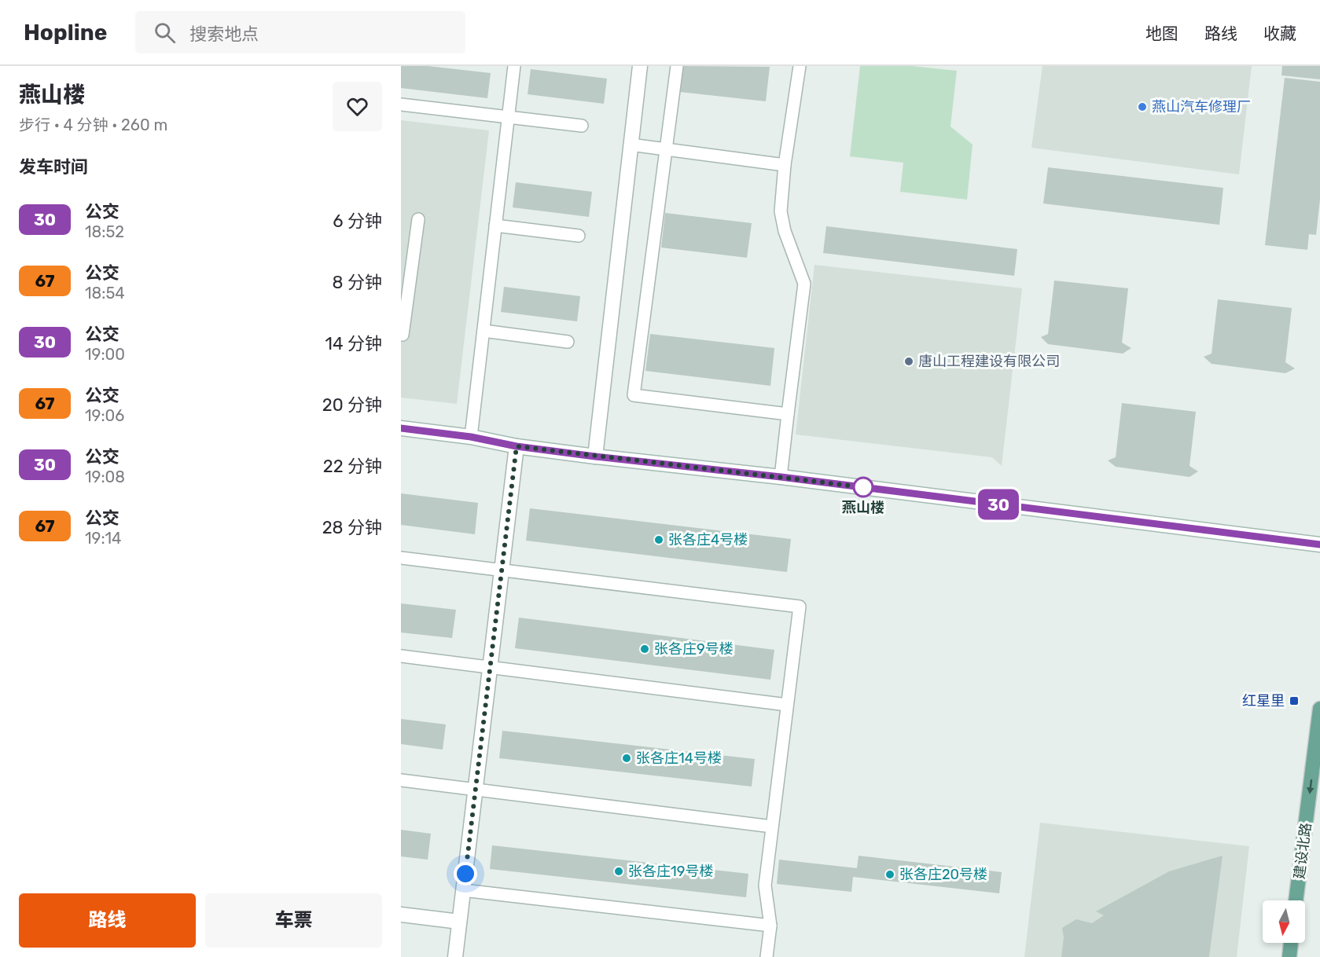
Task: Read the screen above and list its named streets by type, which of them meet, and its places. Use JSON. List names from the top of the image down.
{
  "streets": {
    "main road": ["建设北路"]
  },
  "one_way": ["建设北路"],
  "places": {
    "other": [
      "燕山汽车修理厂",
      "唐山工程建设有限公司",
      "燕山楼",
      "张各庄4号楼",
      "张各庄9号楼",
      "张各庄14号楼",
      "张各庄19号楼",
      "张各庄20号楼"
    ],
    "transit": ["红星里"]
  },
  "lines": ["bus line 30"],
  "north": "bottom",
  "page": {
    "header": "Hopline",
    "search": "搜索地点",
    "nav": ["地图", "路线", "收藏"],
    "heading": [
      ["燕山楼", "步行 · 4 分钟 · 260 m"],
      "发车时间"
    ],
    "on_map": "30",
    "list": [
      {
        "mark": "30",
        "name": "公交",
        "note": "18:52",
        "value": "6 分钟"
      },
      {
        "mark": "67",
        "name": "公交",
        "note": "18:54",
        "value": "8 分钟"
      },
      {
        "mark": "30",
        "name": "公交",
        "note": "19:00",
        "value": "14 分钟"
      },
      {
        "mark": "67",
        "name": "公交",
        "note": "19:06",
        "value": "20 分钟"
      },
      {
        "mark": "30",
        "name": "公交",
        "note": "19:08",
        "value": "22 分钟"
      },
      {
        "mark": "67",
        "name": "公交",
        "note": "19:14",
        "value": "28 分钟"
      }
    ],
    "buttons": ["路线", "车票"]
  }
}
